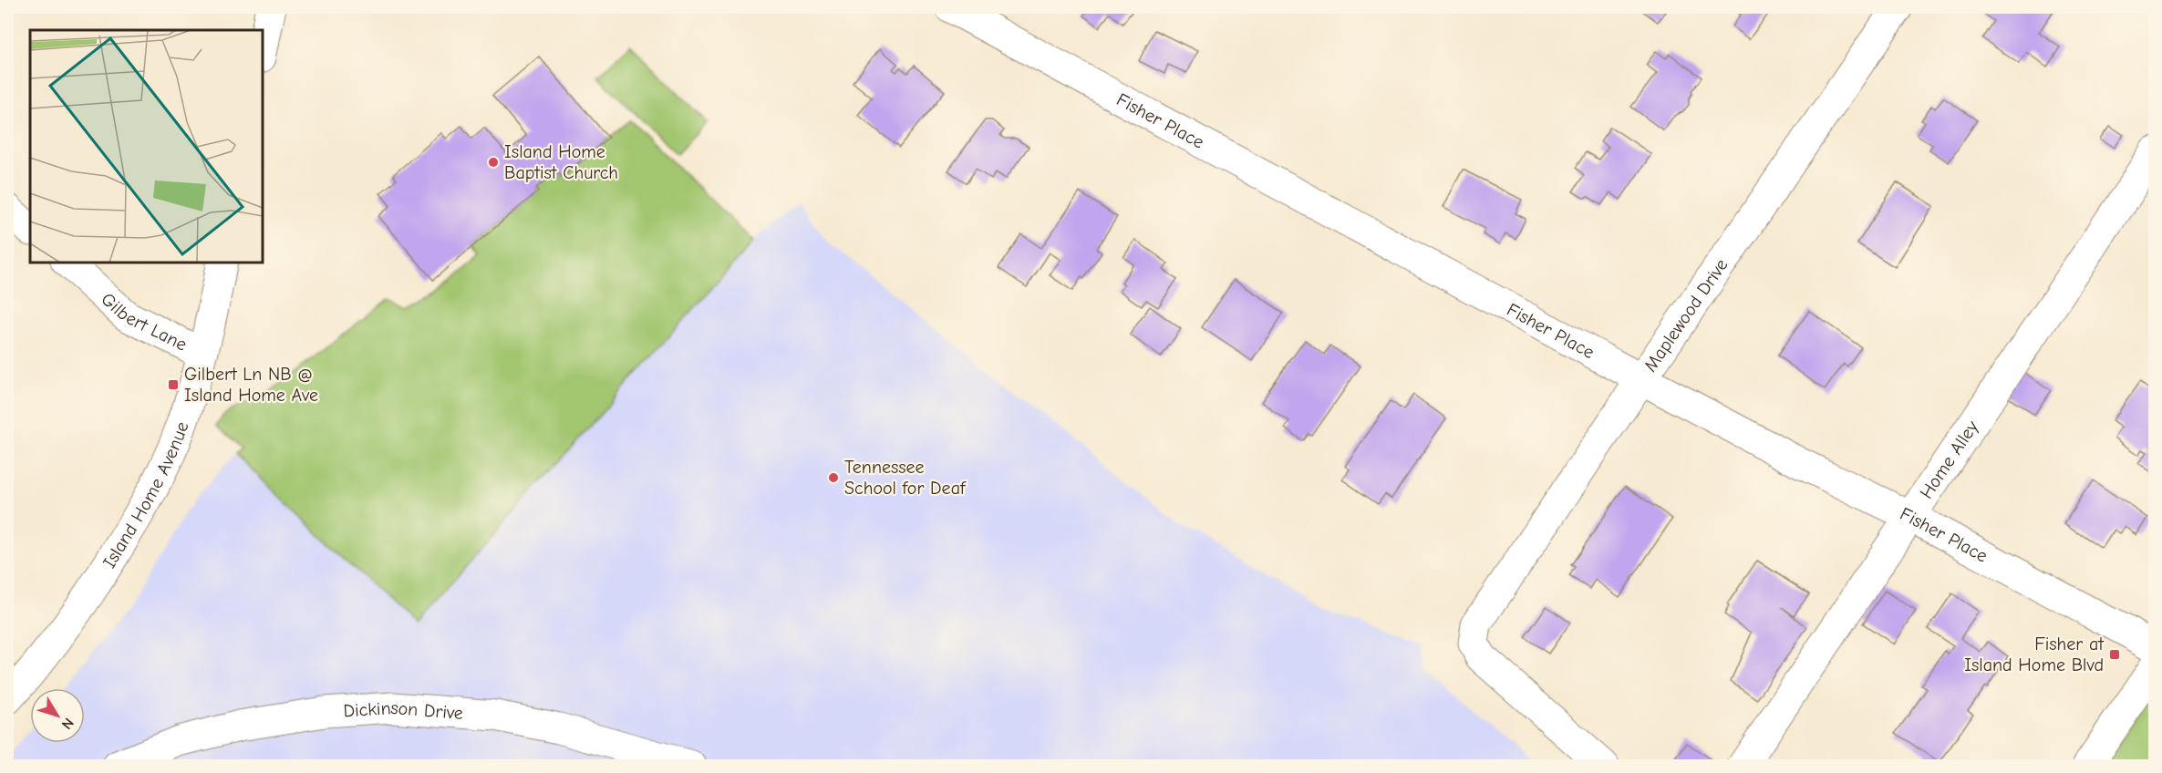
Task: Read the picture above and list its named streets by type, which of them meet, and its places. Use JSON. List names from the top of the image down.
{
  "streets": {
    "street": [
      "Fisher Place",
      "Maplewood Drive",
      "Gilbert Lane",
      "Home Alley",
      "Island Home Avenue",
      "Dickinson Drive"
    ]
  },
  "crossings": [
    ["Fisher Place", "Maplewood Drive"],
    ["Fisher Place", "Home Alley"],
    ["Gilbert Lane", "Island Home Avenue"]
  ],
  "places": {
    "other": ["Island Home Baptist Church", "Tennessee School for Deaf"],
    "transit": ["Gilbert Ln NB @ Island Home Ave", "Fisher at Island Home Blvd"]
  },
  "north": "bottom right"
}
